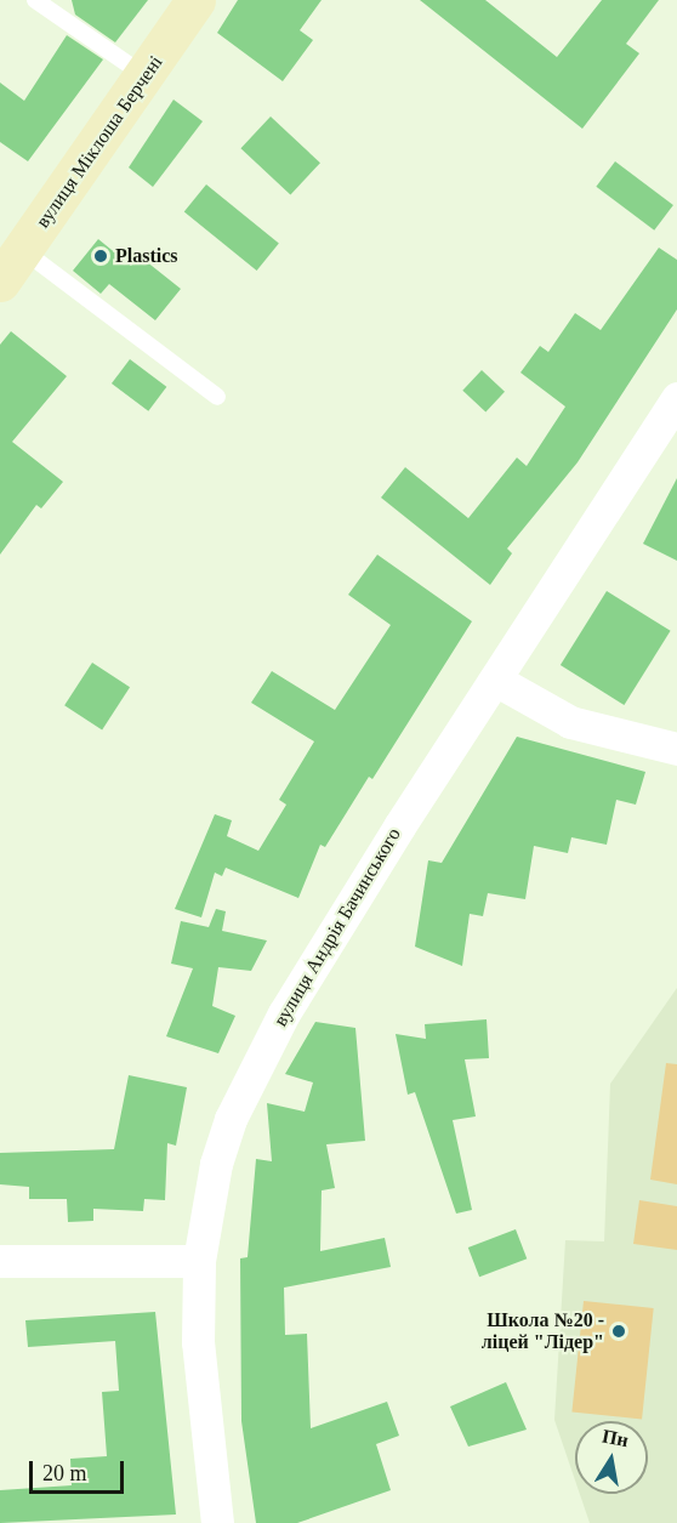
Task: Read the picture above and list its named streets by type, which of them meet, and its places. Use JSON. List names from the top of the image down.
{
  "streets": {
    "street": ["вулиця Міклоша Берчені", "вулиця Андрія Бачинського"]
  },
  "places": ["Plastics", "Школа №20 - ліцей \"Лідер\""],
  "scale_bar": "20 m",
  "north": "top"
}
